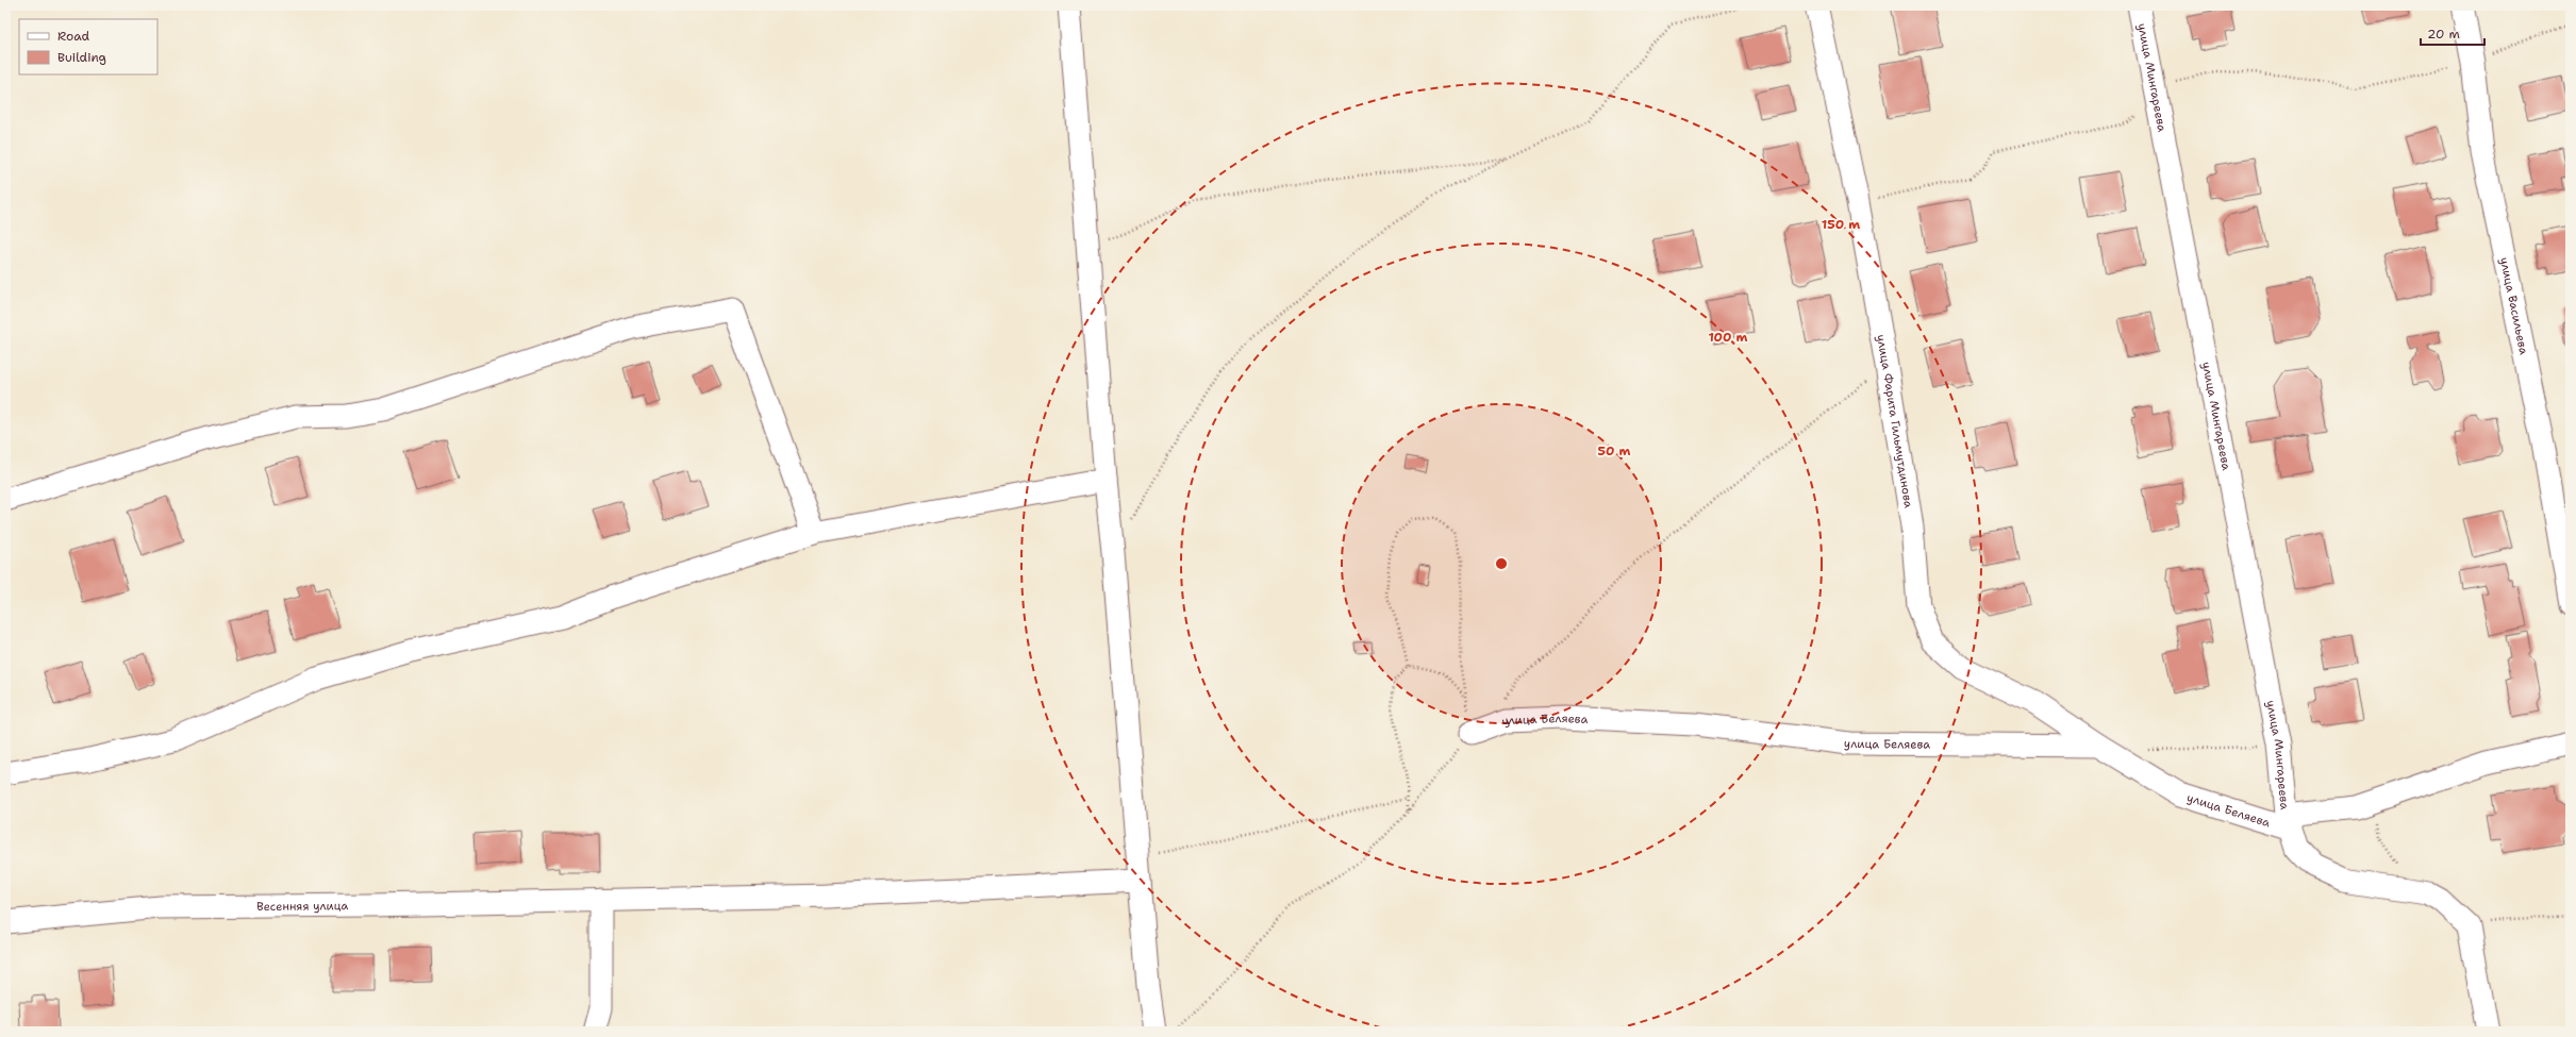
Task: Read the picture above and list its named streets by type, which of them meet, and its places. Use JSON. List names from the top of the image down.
{
  "streets": {
    "street": [
      "улица Мингареева",
      "улица Васильева",
      "улица Фарита Гильмутдинова",
      "улица Беляева",
      "Весенняя улица"
    ]
  },
  "crossings": [
    ["улица Мингареева", "улица Беляева"],
    ["улица Фарита Гильмутдинова", "улица Беляева"]
  ],
  "legend": ["Road", "Building"],
  "scale_bar": "20 m",
  "rings": ["150 m", "100 m", "50 m"]
}
